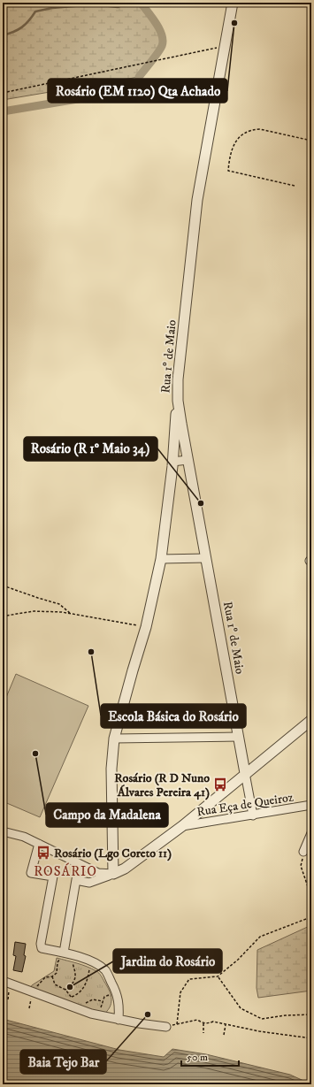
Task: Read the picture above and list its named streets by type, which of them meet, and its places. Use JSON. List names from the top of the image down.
{
  "streets": {
    "street": ["Rua 1º de Maio", "Rua Eça de Queiroz"]
  },
  "districts": ["ROSÁRIO"],
  "places": {
    "other": [
      "Rosário (EM 1120) Qta Achado",
      "Rosário (R 1º Maio 34)",
      "Escola Básica do Rosário",
      "Campo da Madalena",
      "Jardim do Rosário",
      "Baia Tejo Bar"
    ],
    "bus stop": ["Rosário (R D Nuno Álvares Pereira 41)", "Rosário (Lgo Coreto 11)"]
  },
  "scale_bar": "50 m"
}
